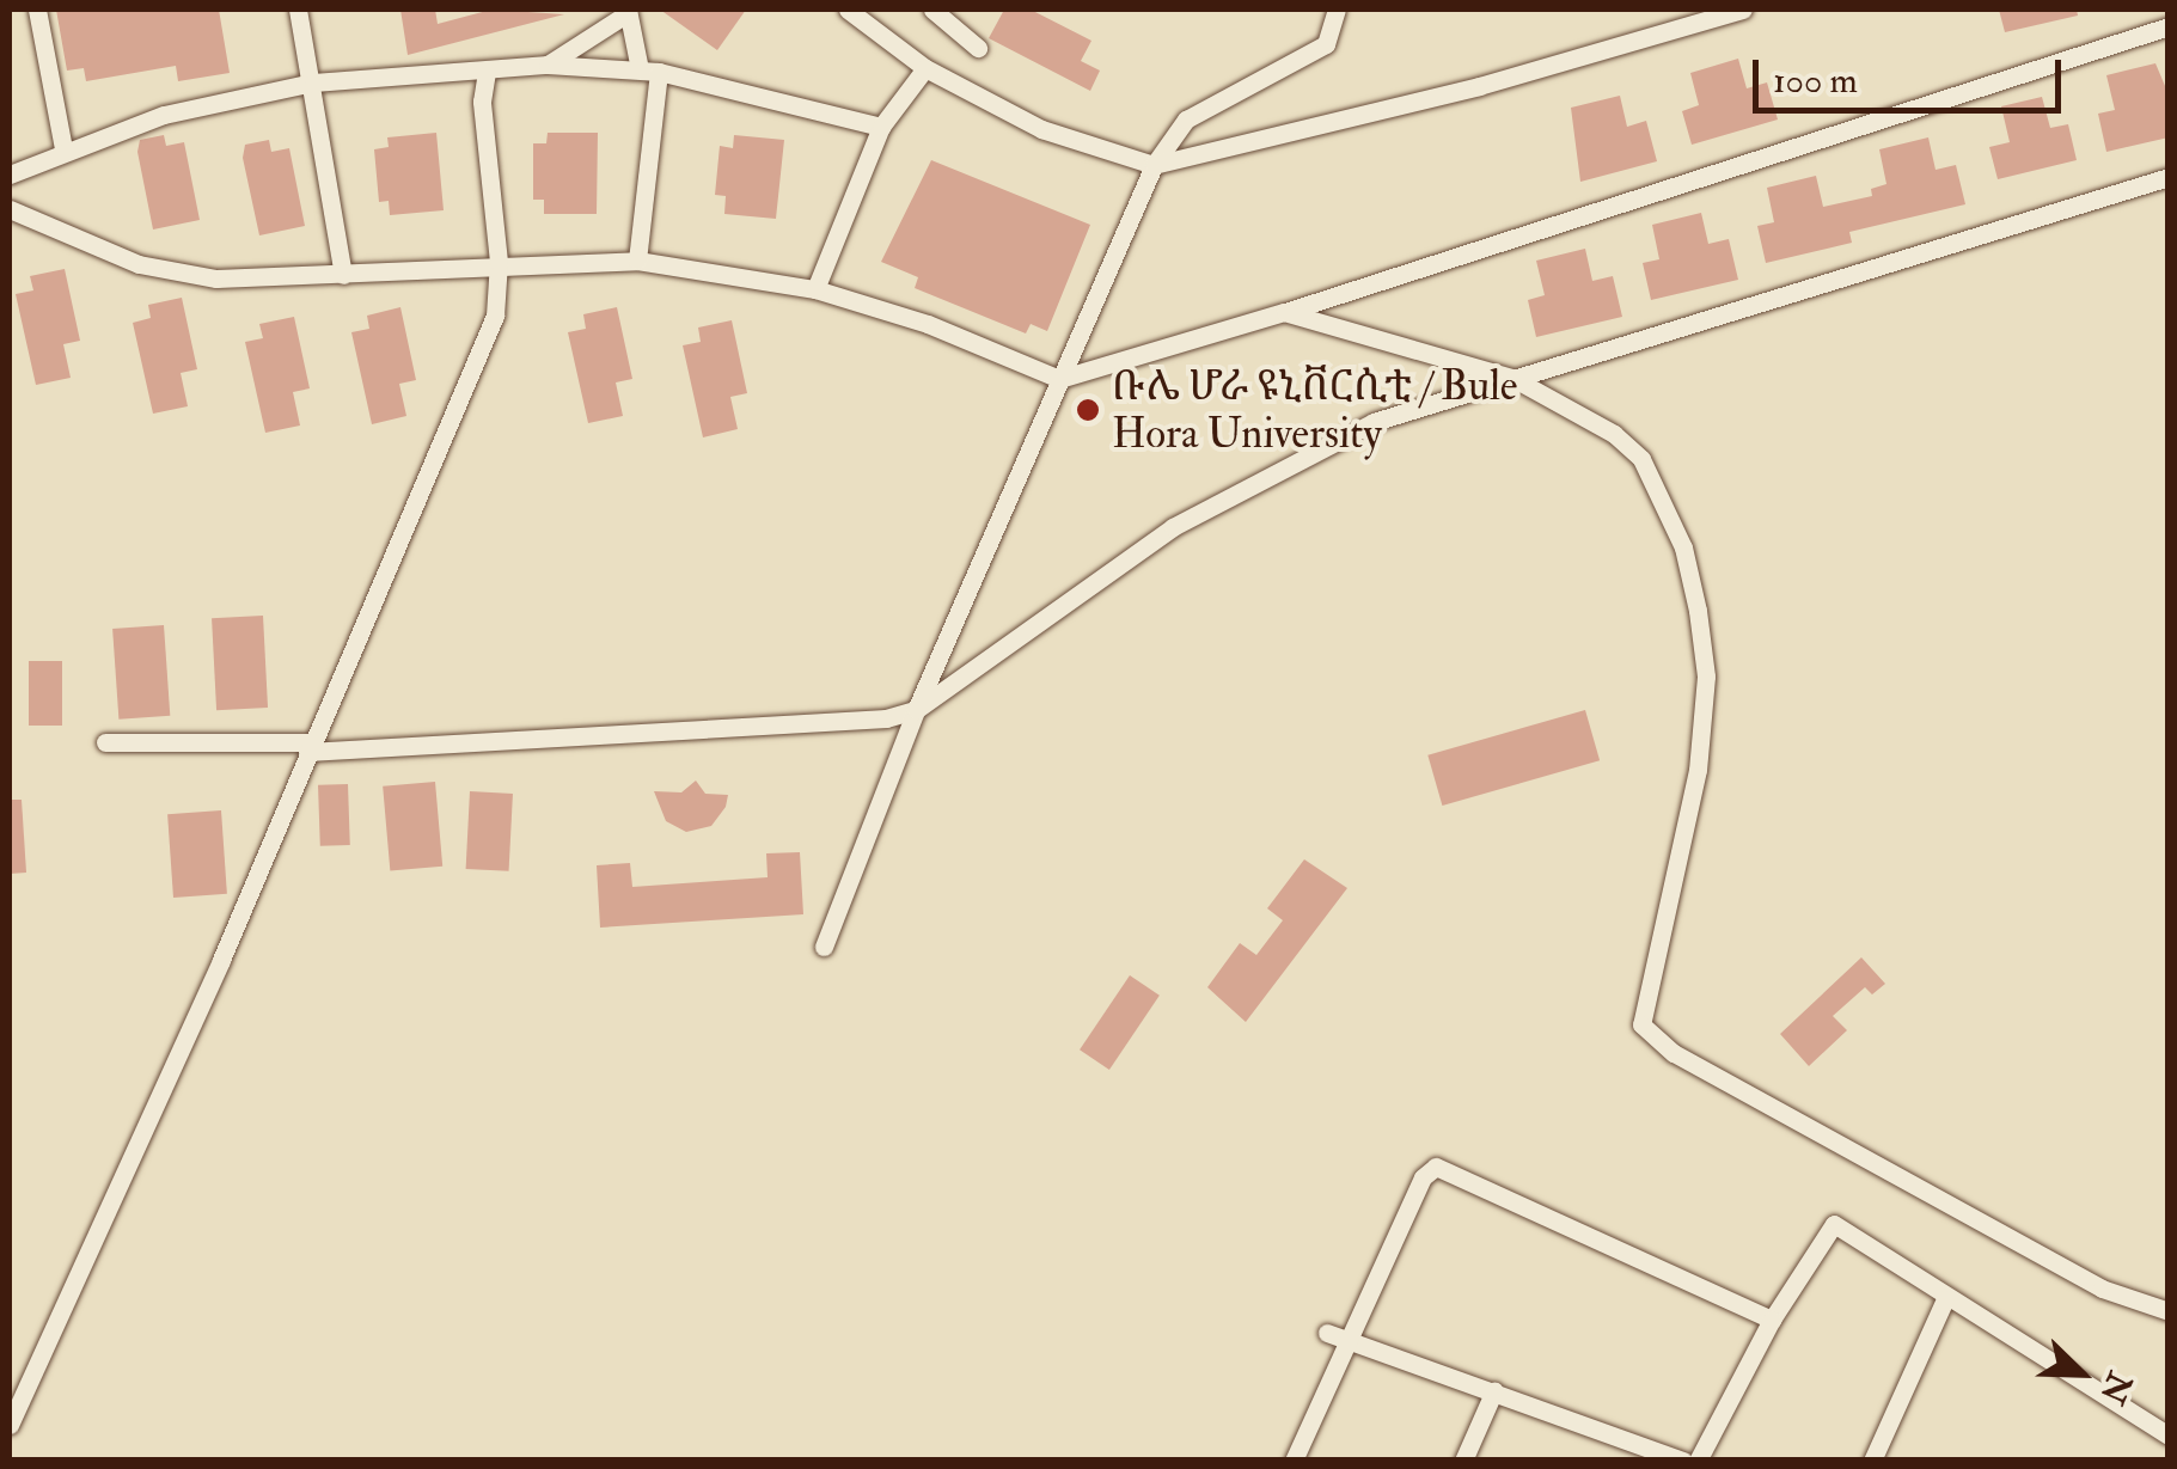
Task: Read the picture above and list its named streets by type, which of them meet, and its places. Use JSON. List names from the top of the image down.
{
  "places": ["ቡሌ ሆራ ዩኒቨርሲቲ / Bule Hora University"],
  "scale_bar": "100 m",
  "north": "bottom right"
}
